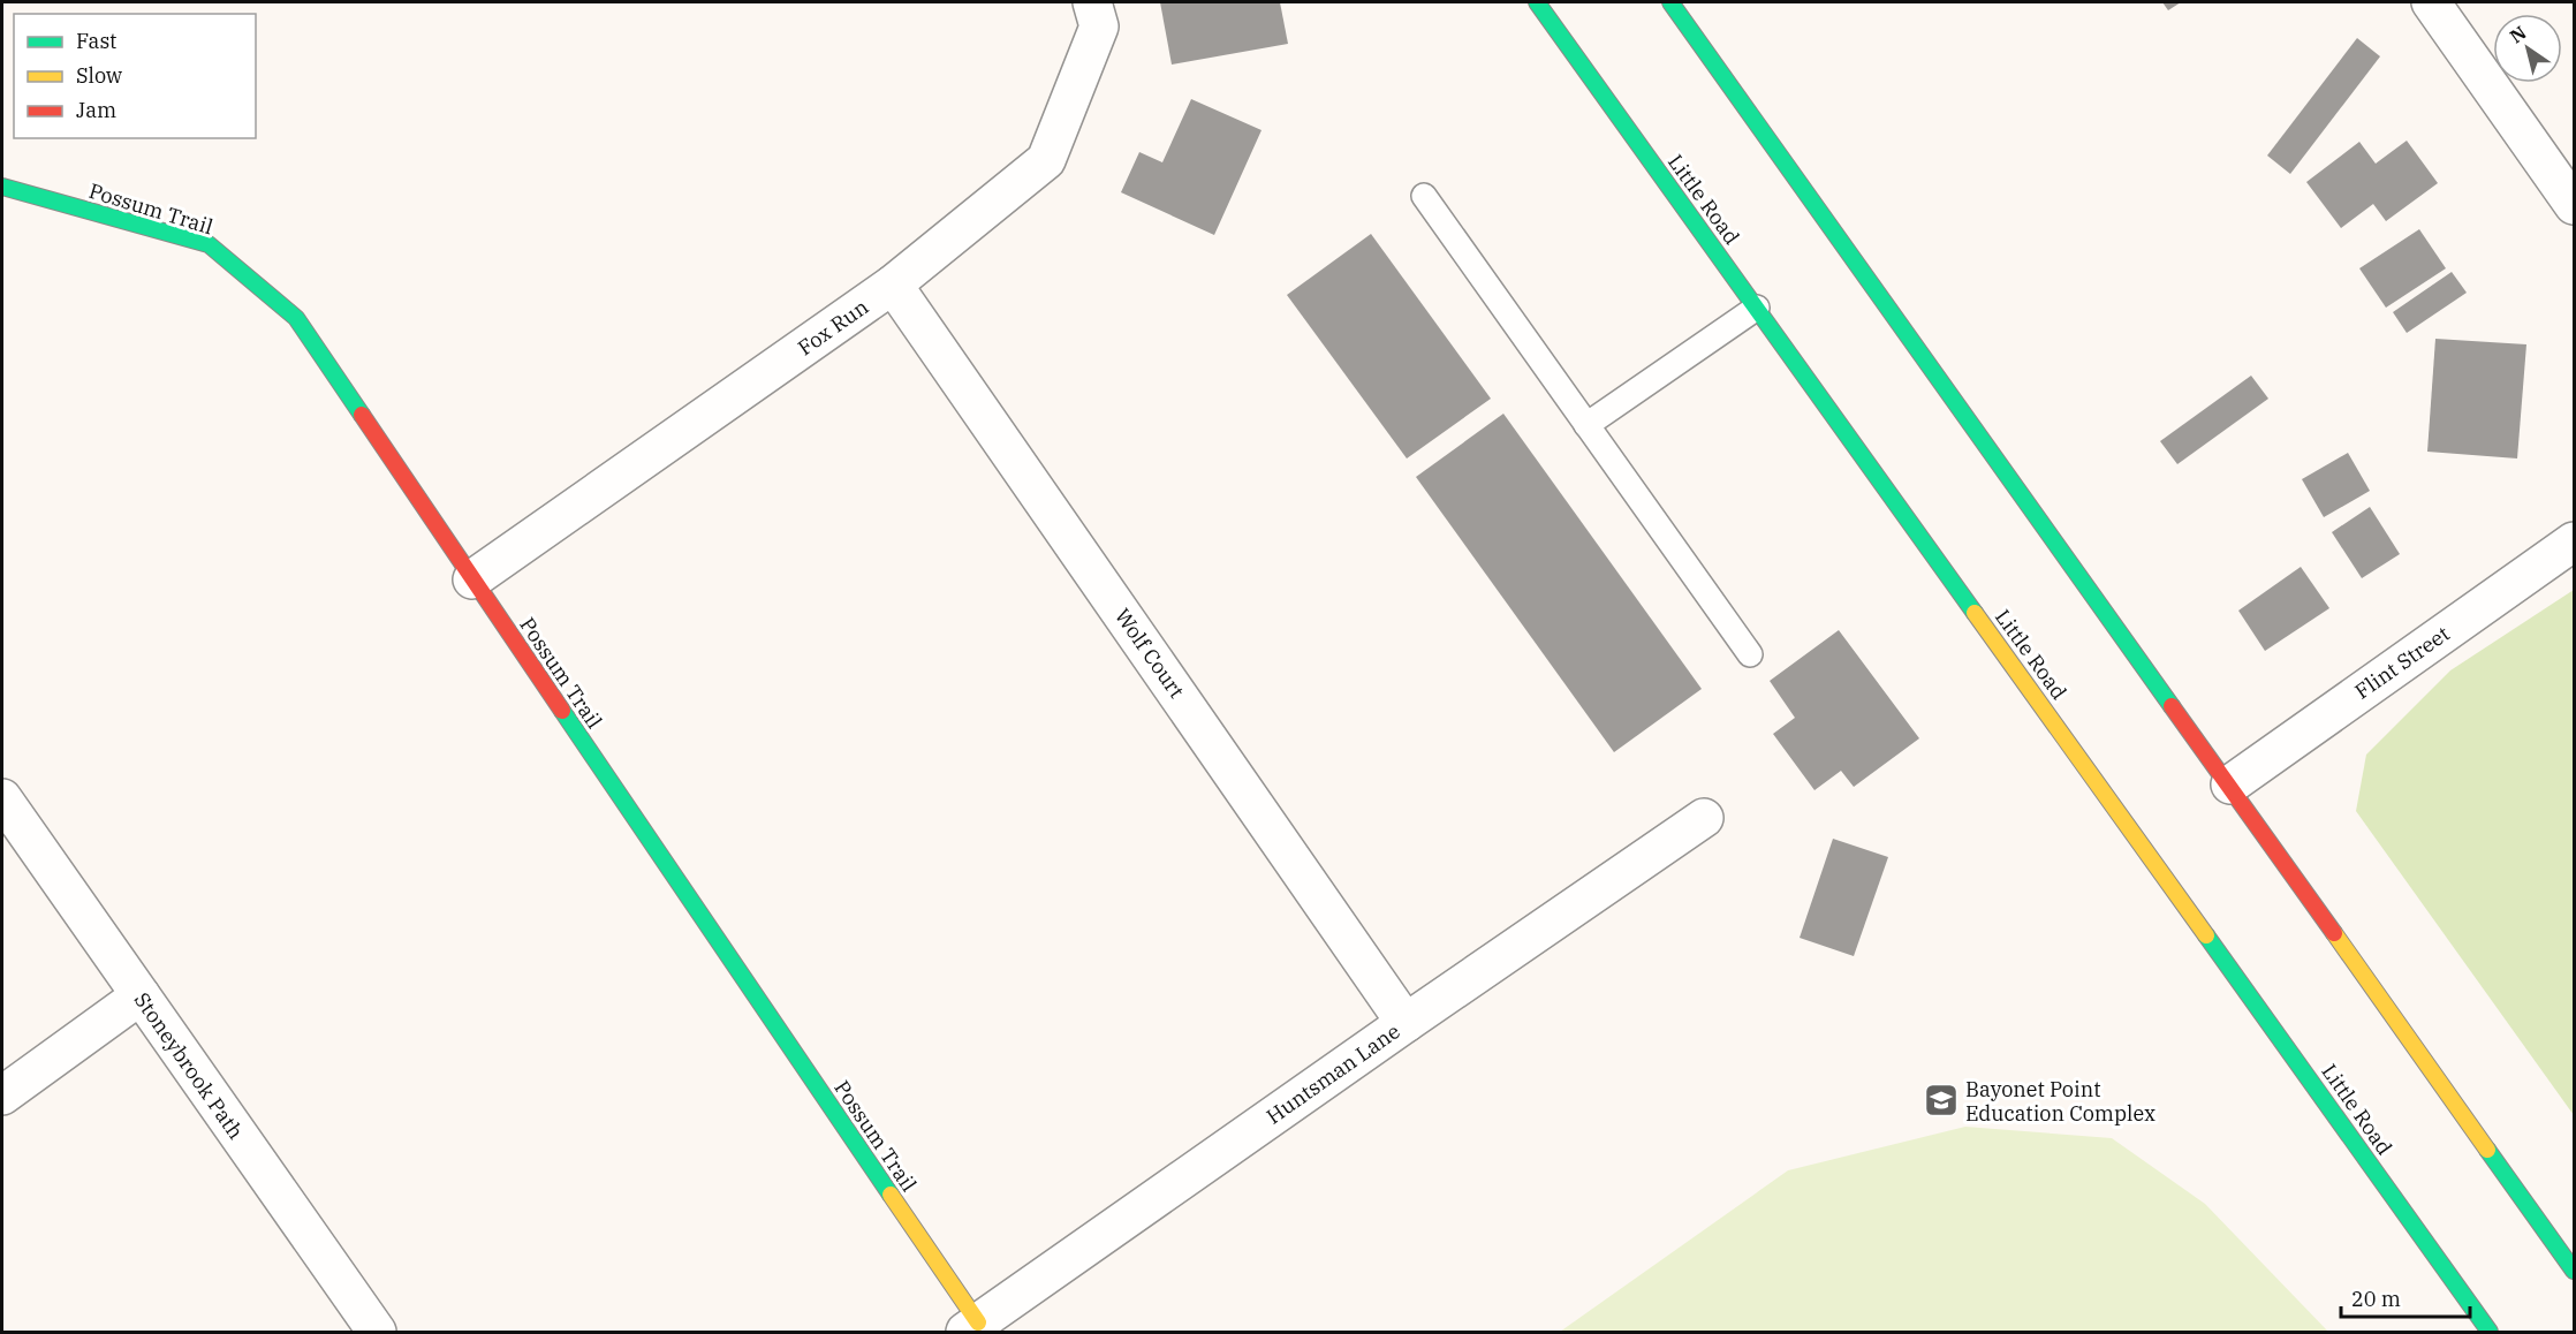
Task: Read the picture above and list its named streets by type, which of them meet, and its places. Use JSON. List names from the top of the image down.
{
  "streets": {
    "main road": ["Little Road", "Possum Trail"],
    "street": [
      "Fox Run",
      "Wolf Court",
      "Flint Street",
      "Stoneybrook Path",
      "Huntsman Lane"
    ]
  },
  "crossings": [
    ["Possum Trail", "Fox Run"],
    ["Possum Trail", "Huntsman Lane"],
    ["Fox Run", "Wolf Court"],
    ["Wolf Court", "Huntsman Lane"]
  ],
  "places": {
    "school or university": ["Bayonet Point Education Complex"]
  },
  "legend": ["Fast", "Slow", "Jam"],
  "scale_bar": "20 m",
  "north": "top left"
}
